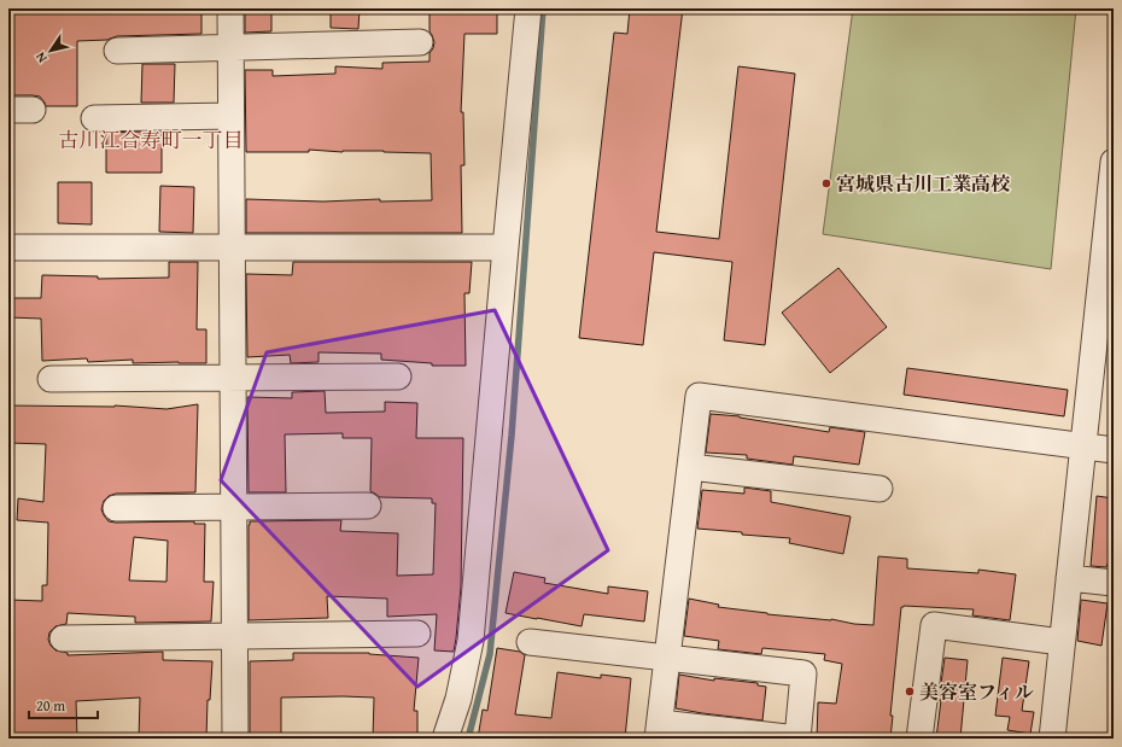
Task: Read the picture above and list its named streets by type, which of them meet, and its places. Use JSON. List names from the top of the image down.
{
  "districts": ["古川江合寿町一丁目"],
  "places": ["宮城県古川工業高校", "美容室フィル"],
  "scale_bar": "20 m",
  "north": "bottom left"
}
